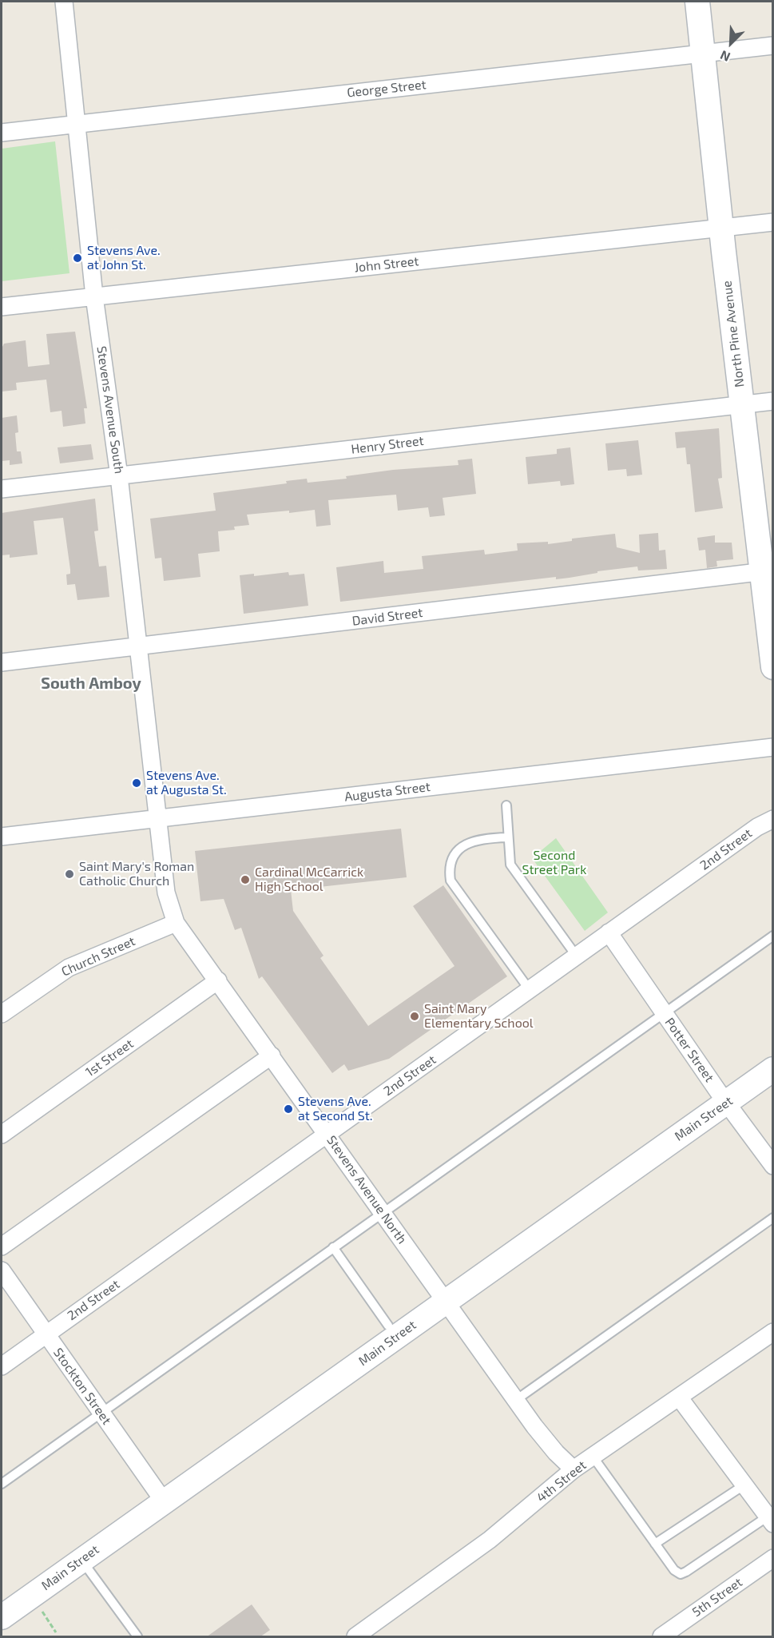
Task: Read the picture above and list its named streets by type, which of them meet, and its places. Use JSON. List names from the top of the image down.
{
  "streets": {
    "main road": ["North Pine Avenue", "Main Street"],
    "street": [
      "George Street",
      "John Street",
      "Stevens Avenue South",
      "Henry Street",
      "David Street",
      "Augusta Street",
      "2nd Street",
      "Church Street",
      "Potter Street",
      "1st Street",
      "Stevens Avenue North",
      "Stockton Street",
      "4th Street",
      "5th Street"
    ]
  },
  "crossings": [
    ["George Street", "North Pine Avenue"],
    ["George Street", "Stevens Avenue South"],
    ["John Street", "North Pine Avenue"],
    ["John Street", "Stevens Avenue South"],
    ["North Pine Avenue", "Henry Street"],
    ["North Pine Avenue", "David Street"],
    ["Stevens Avenue South", "Henry Street"],
    ["Stevens Avenue South", "David Street"],
    ["Stevens Avenue South", "Augusta Street"],
    ["Stevens Avenue South", "Stevens Avenue North"],
    ["Augusta Street", "Stevens Avenue North"],
    ["2nd Street", "Potter Street"],
    ["2nd Street", "Stevens Avenue North"],
    ["2nd Street", "Stockton Street"],
    ["Church Street", "Stevens Avenue North"],
    ["Potter Street", "Main Street"],
    ["1st Street", "Stevens Avenue North"],
    ["Main Street", "Stevens Avenue North"],
    ["Main Street", "Stockton Street"],
    ["Stevens Avenue North", "4th Street"]
  ],
  "districts": ["South Amboy"],
  "parks": ["Second Street Park"],
  "places": [
    "Stevens Ave. at John St.",
    "Stevens Ave. at Augusta St.",
    "Saint Mary's Roman Catholic Church",
    "Cardinal McCarrick High School",
    "Saint Mary Elementary School",
    "Stevens Ave. at Second St."
  ],
  "north": "bottom left"
}
